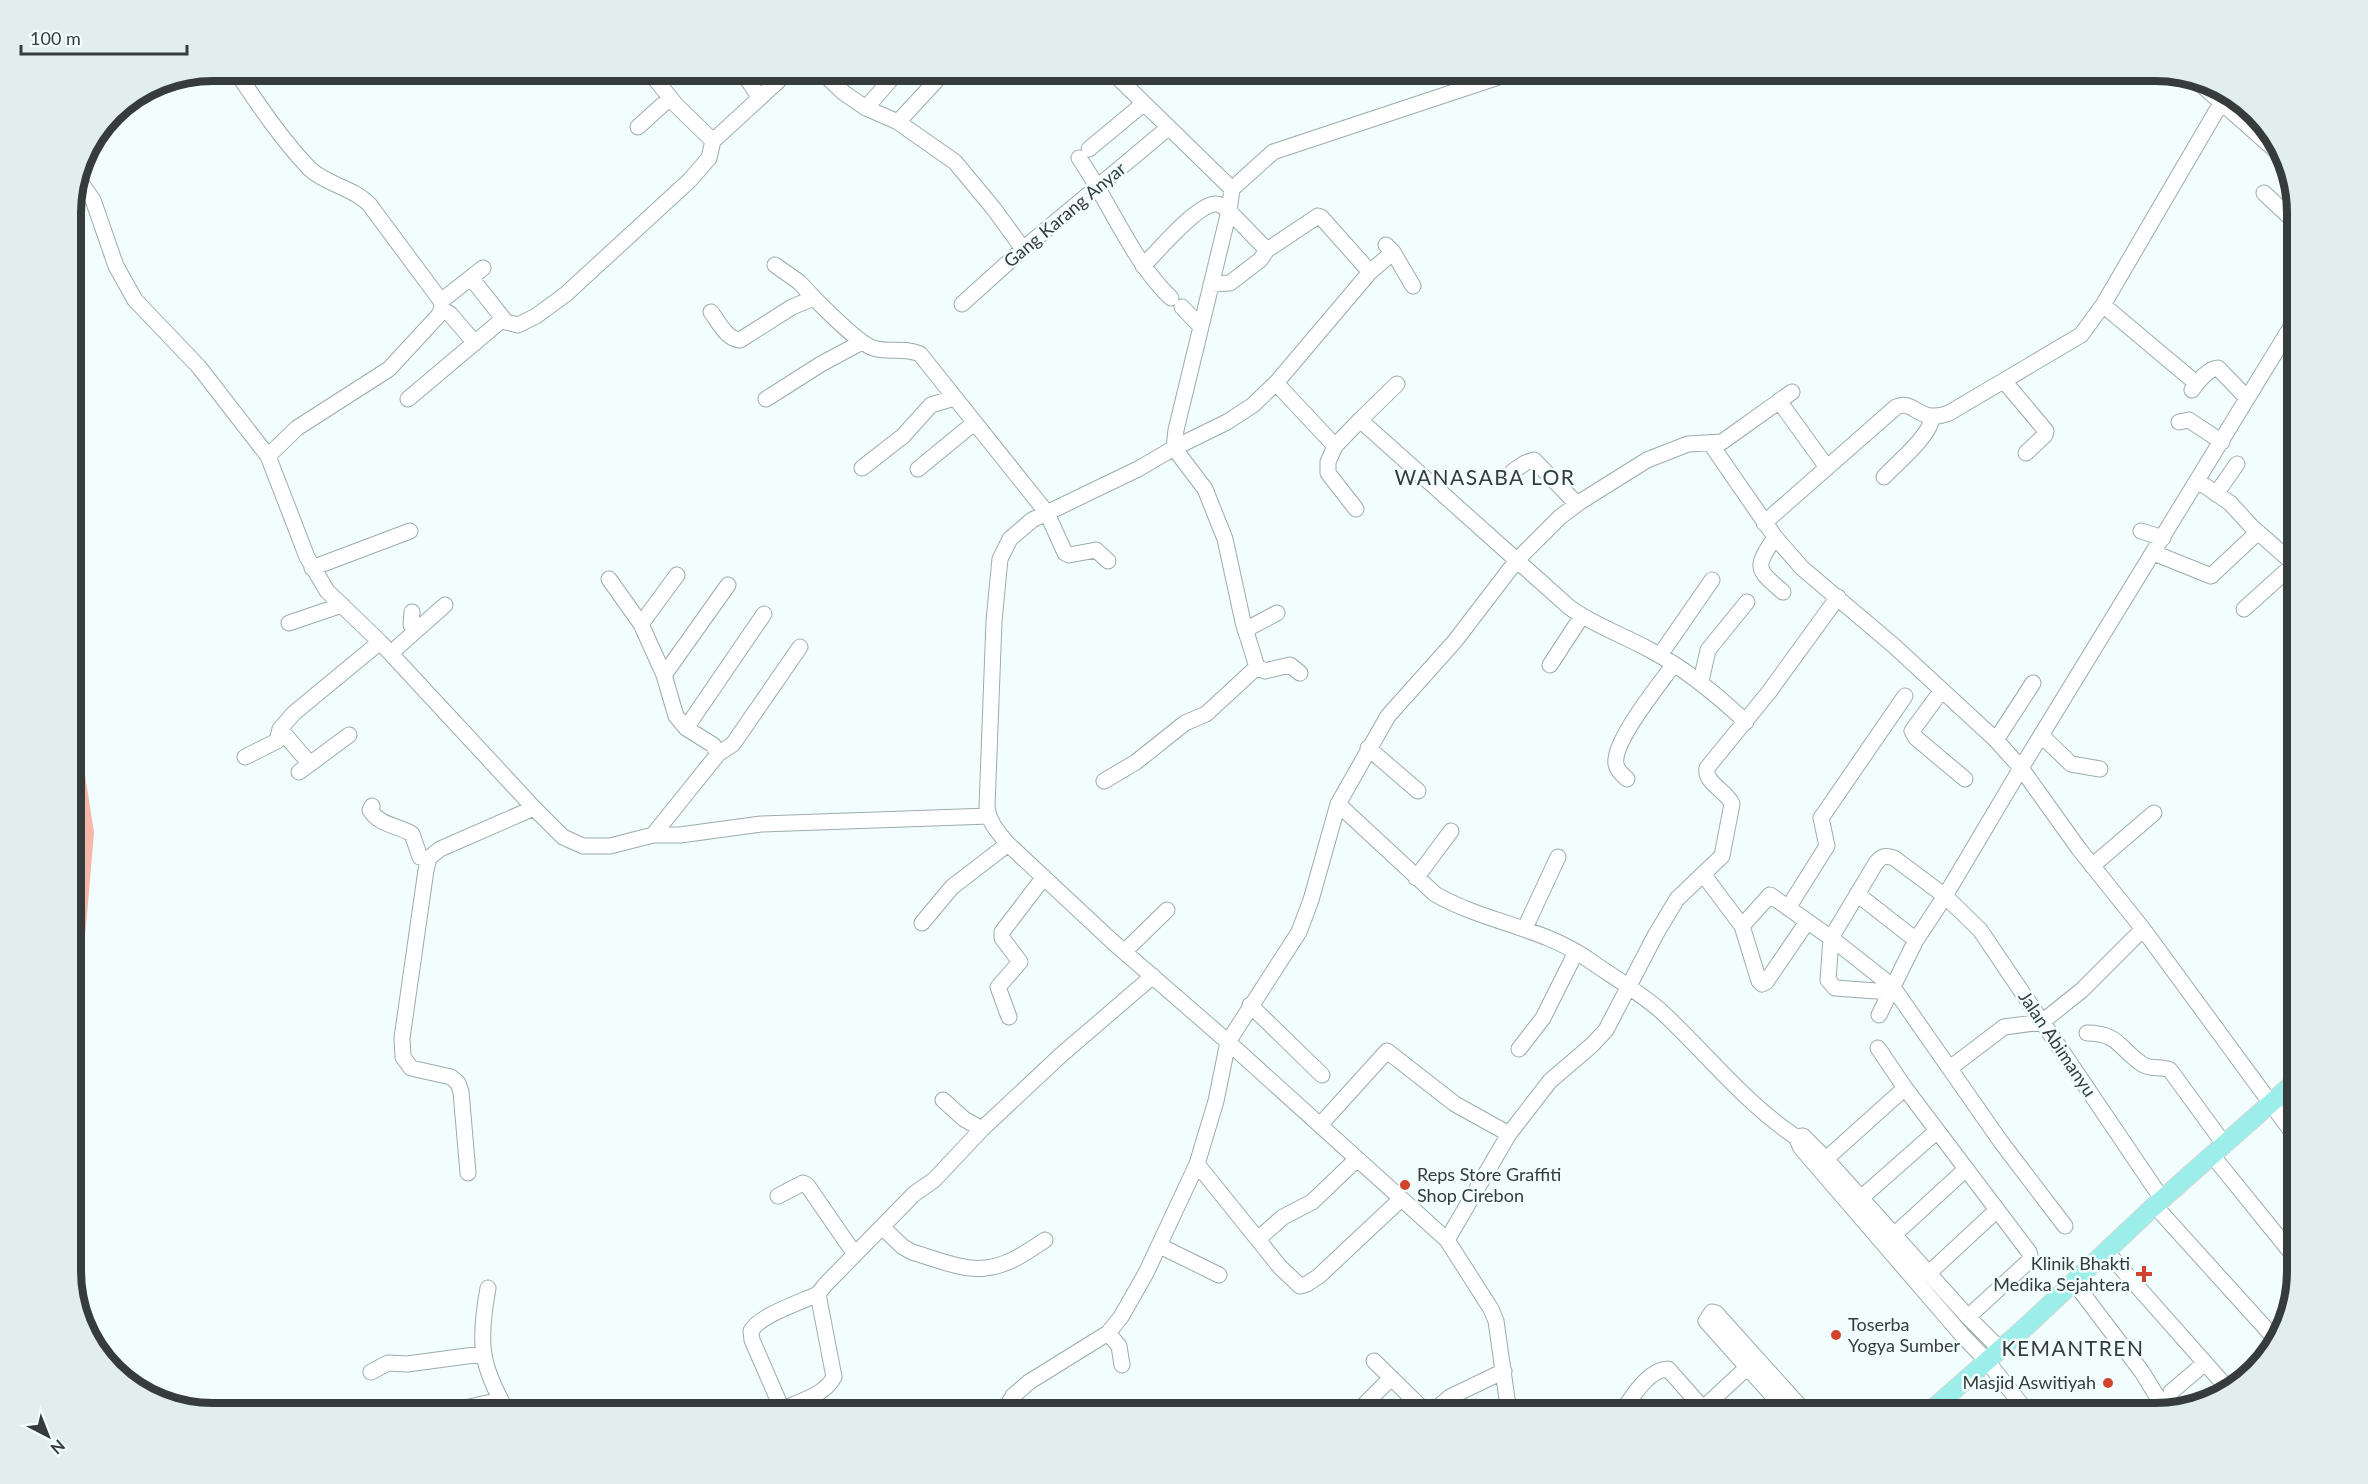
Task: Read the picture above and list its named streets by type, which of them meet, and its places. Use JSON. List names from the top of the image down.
{
  "streets": {
    "street": ["Gang Karang Anyar", "Jalan Abimanyu"]
  },
  "districts": ["WANASABA LOR", "KEMANTREN"],
  "places": {
    "other": ["Reps Store Graffiti Shop Cirebon", "Toserba Yogya Sumber", "Masjid Aswitiyah"],
    "health": ["Klinik Bhakti Medika Sejahtera"]
  },
  "scale_bar": "100 m",
  "north": "bottom right"
}
